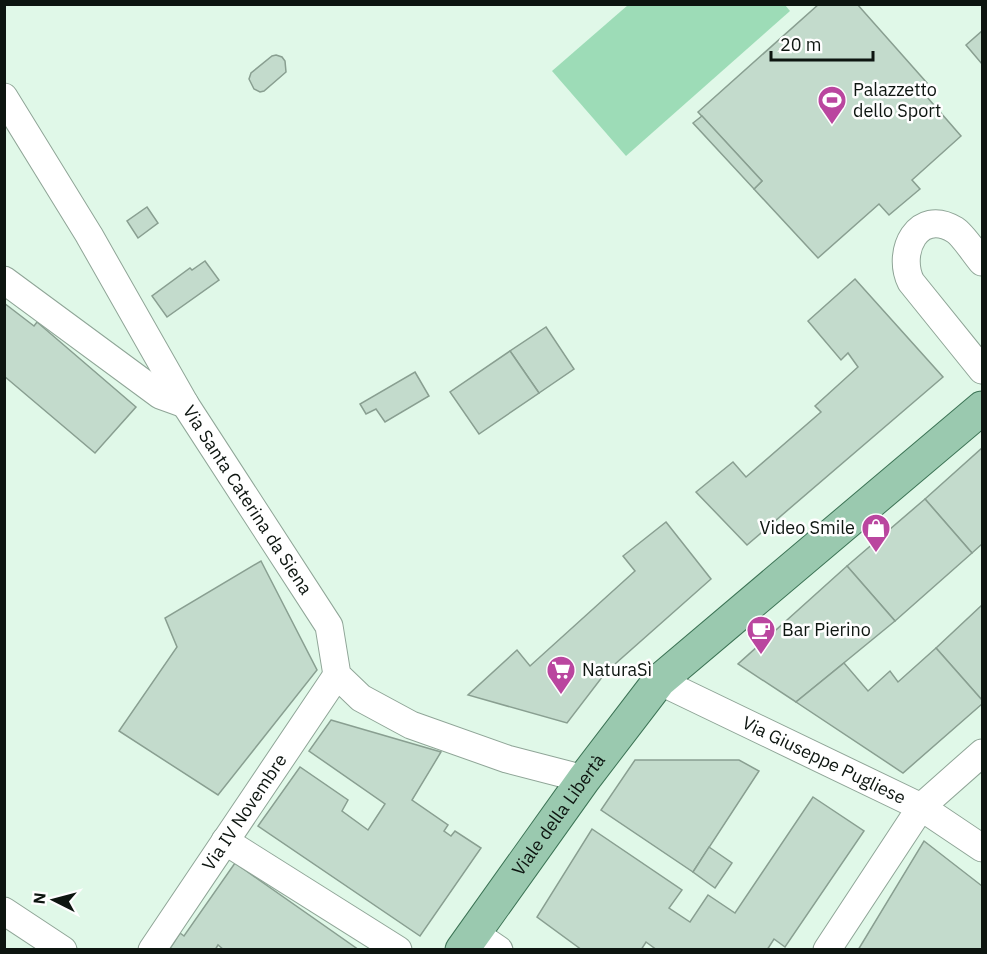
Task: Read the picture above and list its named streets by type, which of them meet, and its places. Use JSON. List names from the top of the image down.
{
  "streets": {
    "main road": ["Viale della Libertà"],
    "street": ["Via Santa Caterina da Siena", "Via Giuseppe Pugliese", "Via IV Novembre"]
  },
  "crossings": [
    ["Via Santa Caterina da Siena", "Via IV Novembre"],
    ["Via Giuseppe Pugliese", "Viale della Libertà"]
  ],
  "places": {
    "sports": ["Palazzetto dello Sport"],
    "shop": ["Video Smile"],
    "cafe": ["Bar Pierino"],
    "supermarket": ["NaturaSì"]
  },
  "scale_bar": "20 m",
  "north": "left"
}
